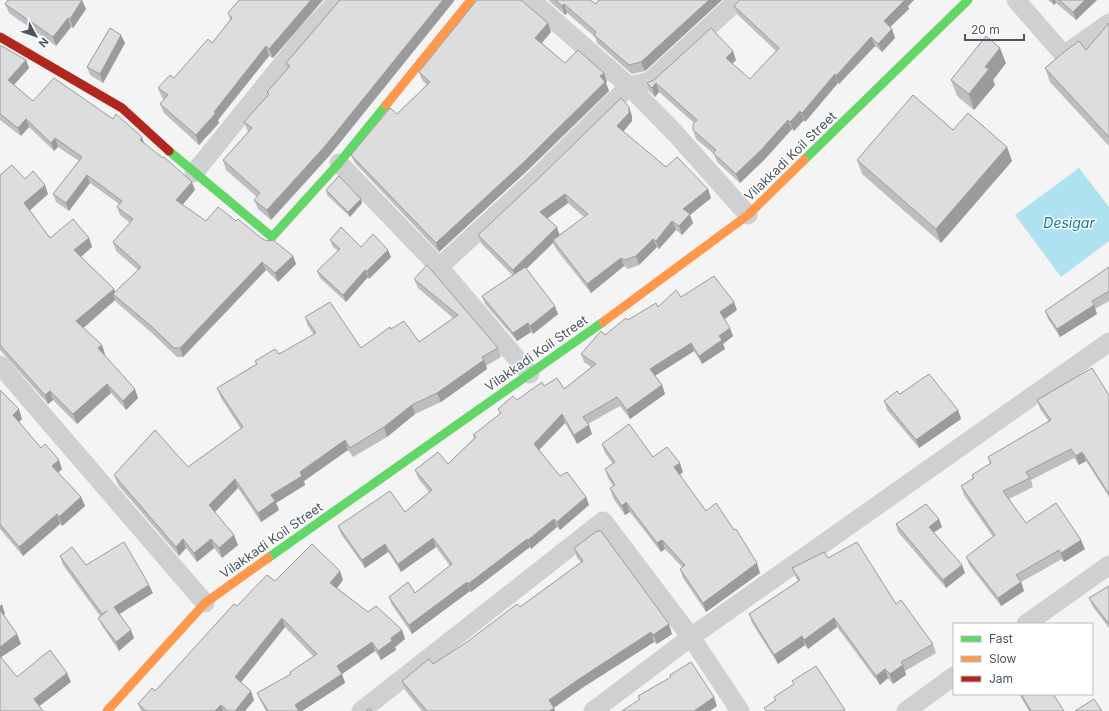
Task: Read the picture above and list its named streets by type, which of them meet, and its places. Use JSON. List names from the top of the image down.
{
  "streets": {
    "street": ["Vilakkadi Koil Street"]
  },
  "water": ["Desigar"],
  "legend": ["Fast", "Slow", "Jam"],
  "scale_bar": "20 m",
  "north": "bottom right"
}
